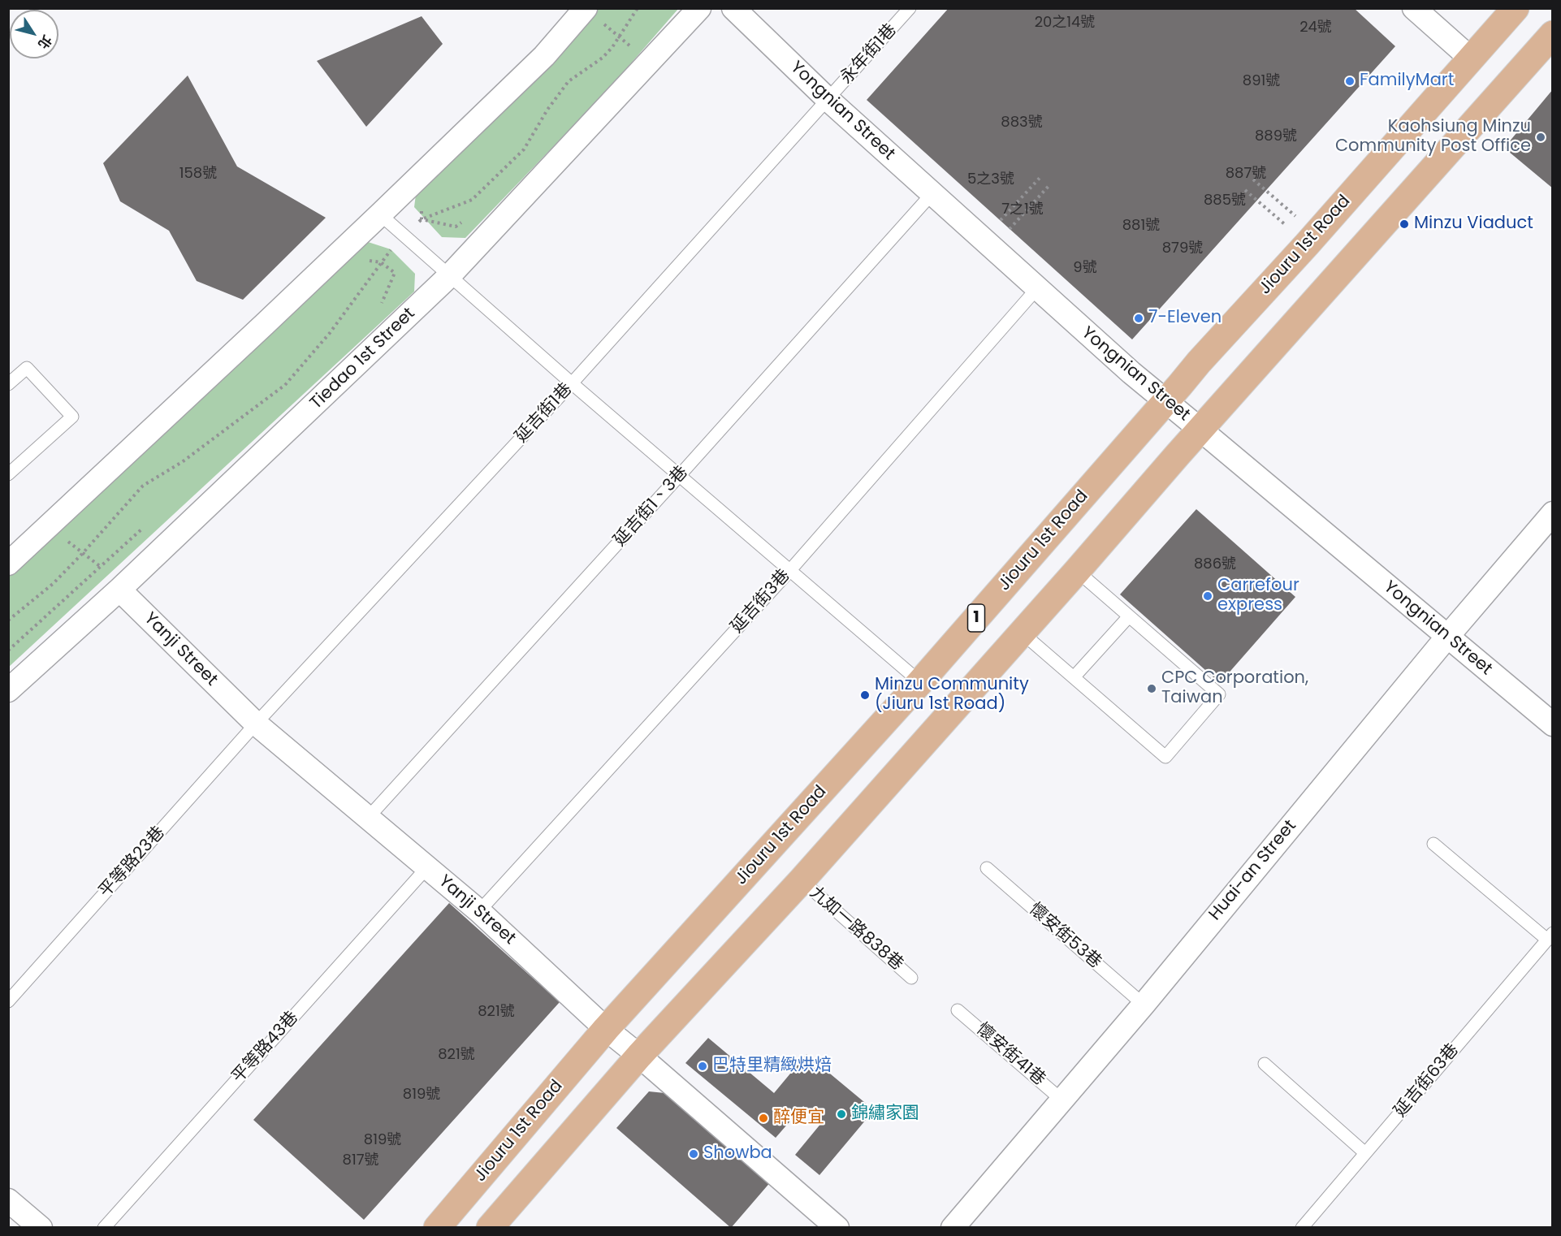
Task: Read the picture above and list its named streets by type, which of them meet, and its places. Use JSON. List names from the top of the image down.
{
  "streets": {
    "main road": ["Jiouru 1st Road", "1"],
    "street": [
      "Yongnian Street",
      "Tiedao 1st Street",
      "Yanji Street",
      "Huai-an Street"
    ],
    "lane": [
      "永年街1巷",
      "延吉街1巷",
      "延吉街1、3巷",
      "延吉街3巷",
      "平等路23巷",
      "九如一路838巷",
      "懷安街53巷",
      "平等路43巷",
      "懷安街41巷",
      "延吉街63巷"
    ]
  },
  "crossings": [
    ["永年街1巷", "Yongnian Street"],
    ["永年街1巷", "延吉街1巷"],
    ["Yongnian Street", "Jiouru 1st Road"],
    ["Yongnian Street", "延吉街1巷"],
    ["Yongnian Street", "延吉街1、3巷"],
    ["Yongnian Street", "延吉街3巷"],
    ["Yongnian Street", "Huai-an Street"],
    ["Jiouru 1st Road", "Yanji Street"],
    ["Tiedao 1st Street", "Yanji Street"],
    ["延吉街1巷", "Yanji Street"],
    ["延吉街1巷", "平等路23巷"],
    ["延吉街1、3巷", "Yanji Street"],
    ["延吉街3巷", "Yanji Street"],
    ["Yanji Street", "平等路23巷"],
    ["Yanji Street", "平等路43巷"],
    ["Huai-an Street", "懷安街53巷"],
    ["Huai-an Street", "懷安街41巷"]
  ],
  "places": [
    "FamilyMart",
    "Kaohsiung Minzu Community Post Office",
    "Minzu Viaduct",
    "7-Eleven",
    "Carrefour express",
    "CPC Corporation, Taiwan",
    "Minzu Community (Jiuru 1st Road)",
    "巴特里精緻烘焙",
    "錦繡家園",
    "醉便宜",
    "Showba"
  ],
  "house_numbers": [
    "20之14號",
    "24號",
    "891號",
    "883號",
    "889號",
    "158號",
    "887號",
    "5之3號",
    "885號",
    "7之1號",
    "881號",
    "879號",
    "9號",
    "886號",
    "821號",
    "821號",
    "819號",
    "819號",
    "817號"
  ],
  "north": "bottom right"
}
